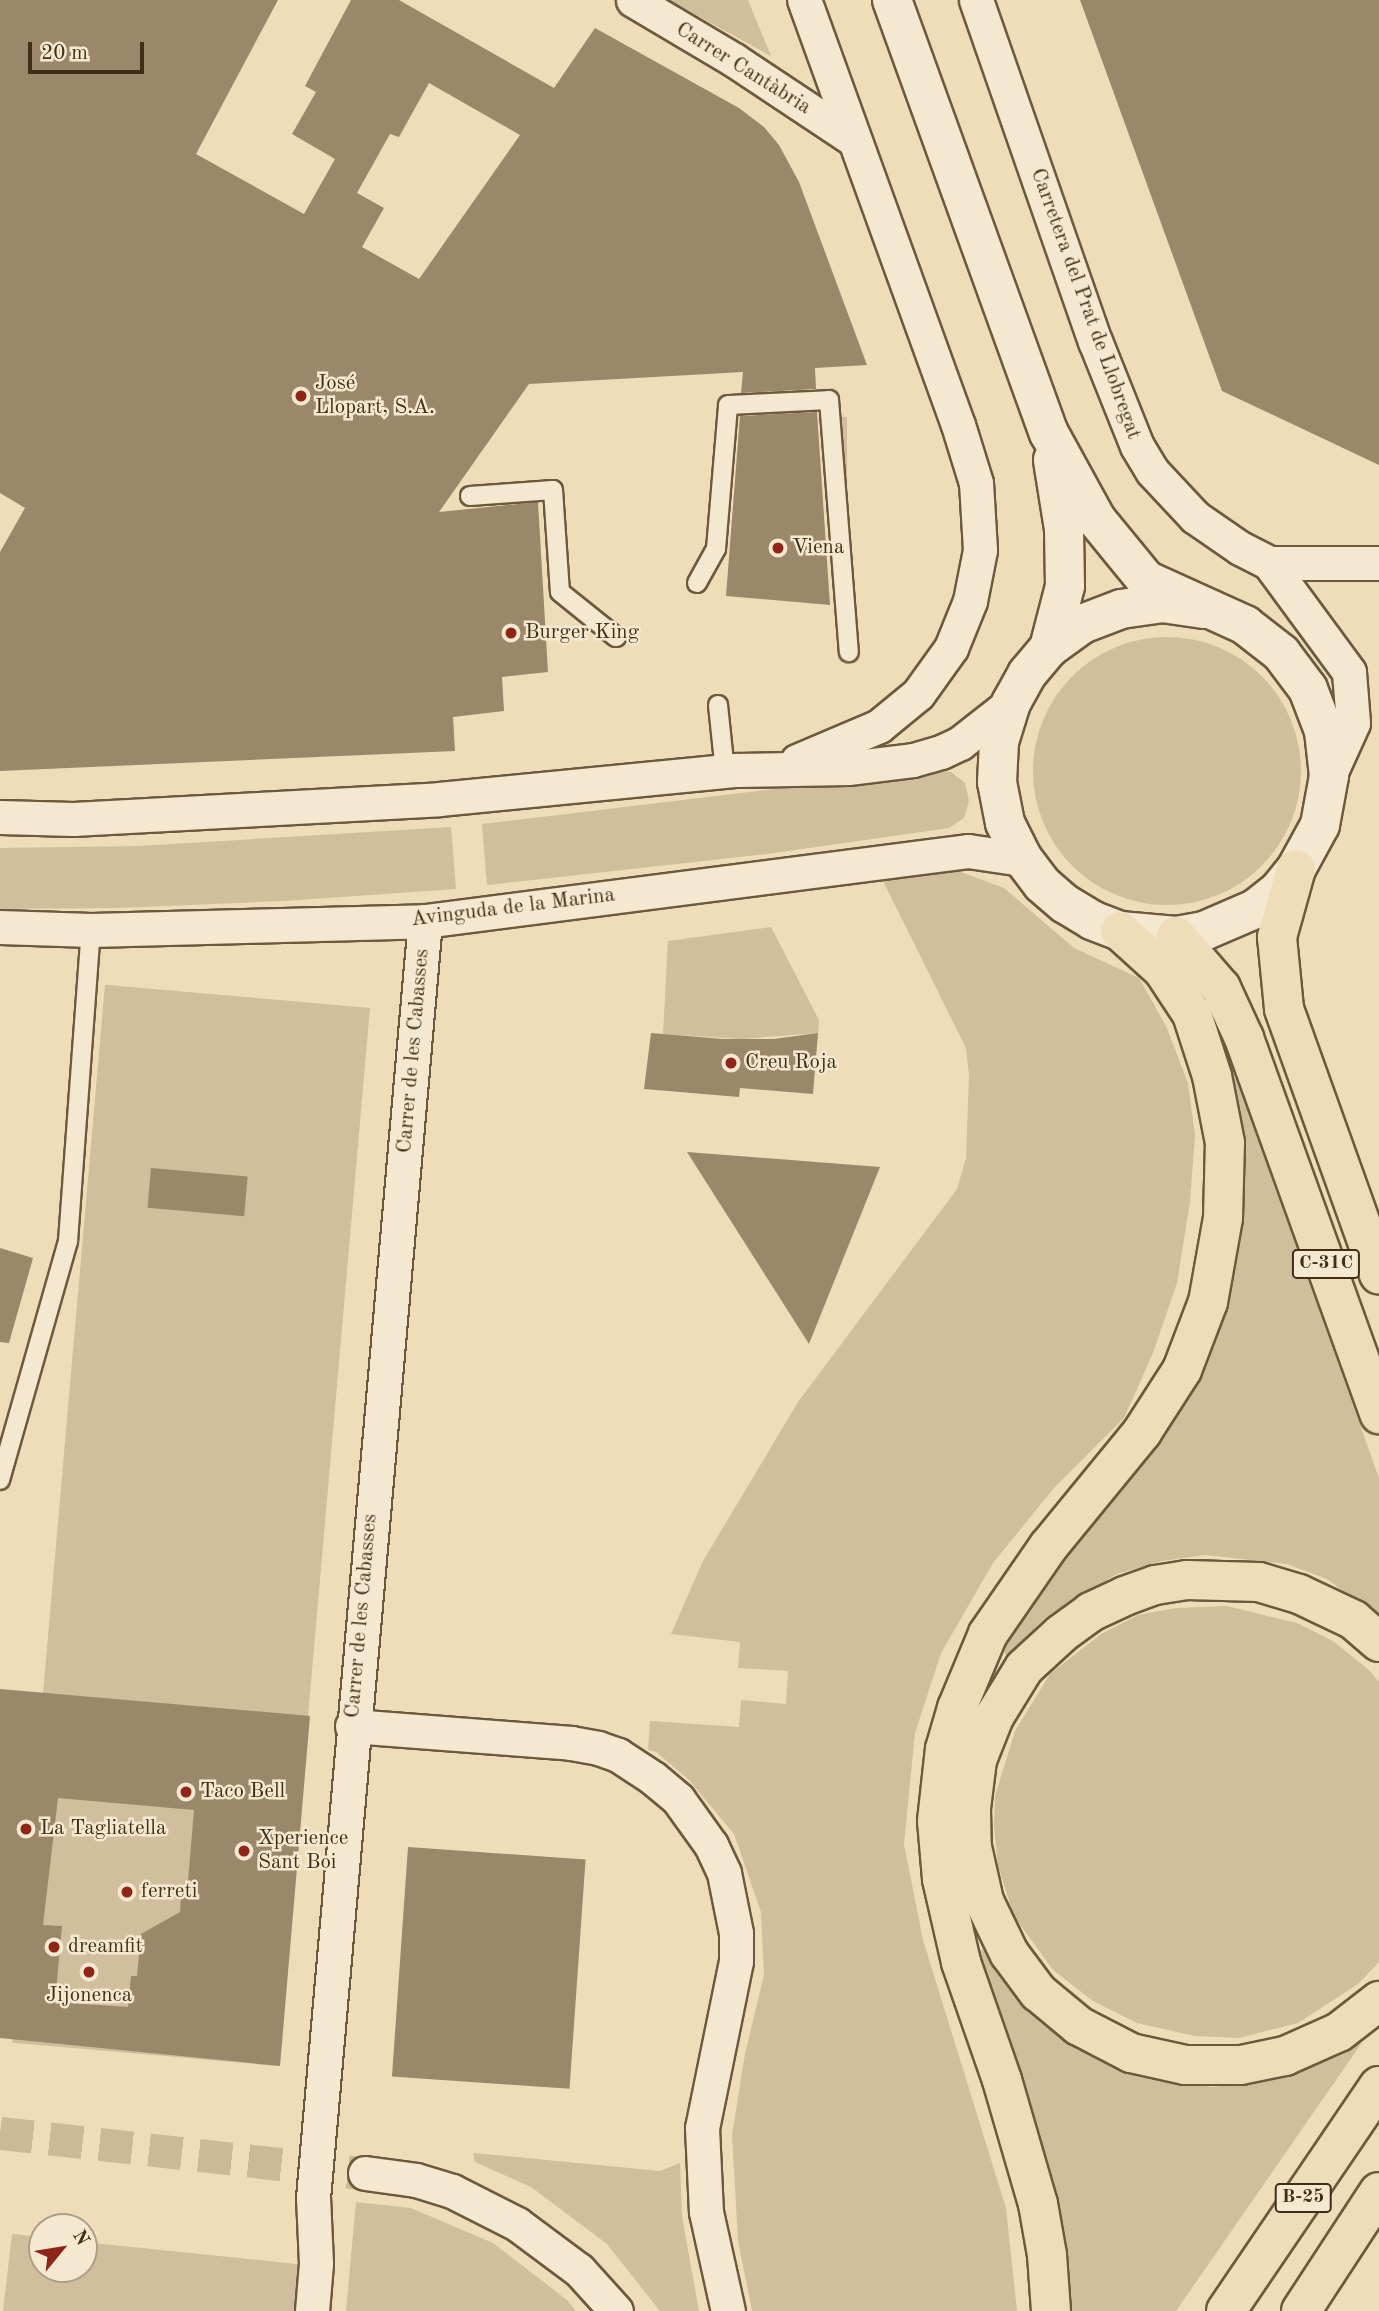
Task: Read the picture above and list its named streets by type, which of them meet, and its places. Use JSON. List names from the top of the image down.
{
  "streets": {
    "highway": ["C-31C", "B-25"],
    "street": [
      "Carrer Cantàbria",
      "Carretera del Prat de Llobregat",
      "Avinguda de la Marina",
      "Carrer de les Cabasses"
    ]
  },
  "crossings": [
    ["Avinguda de la Marina", "Carrer de les Cabasses"]
  ],
  "places": [
    "José Llopart, S.A.",
    "Viena",
    "Burger King",
    "Creu Roja",
    "Taco Bell",
    "La Tagliatella",
    "Xperience Sant Boi",
    "ferreti",
    "dreamfit",
    "Jijonenca"
  ],
  "scale_bar": "20 m",
  "north": "top right"
}
